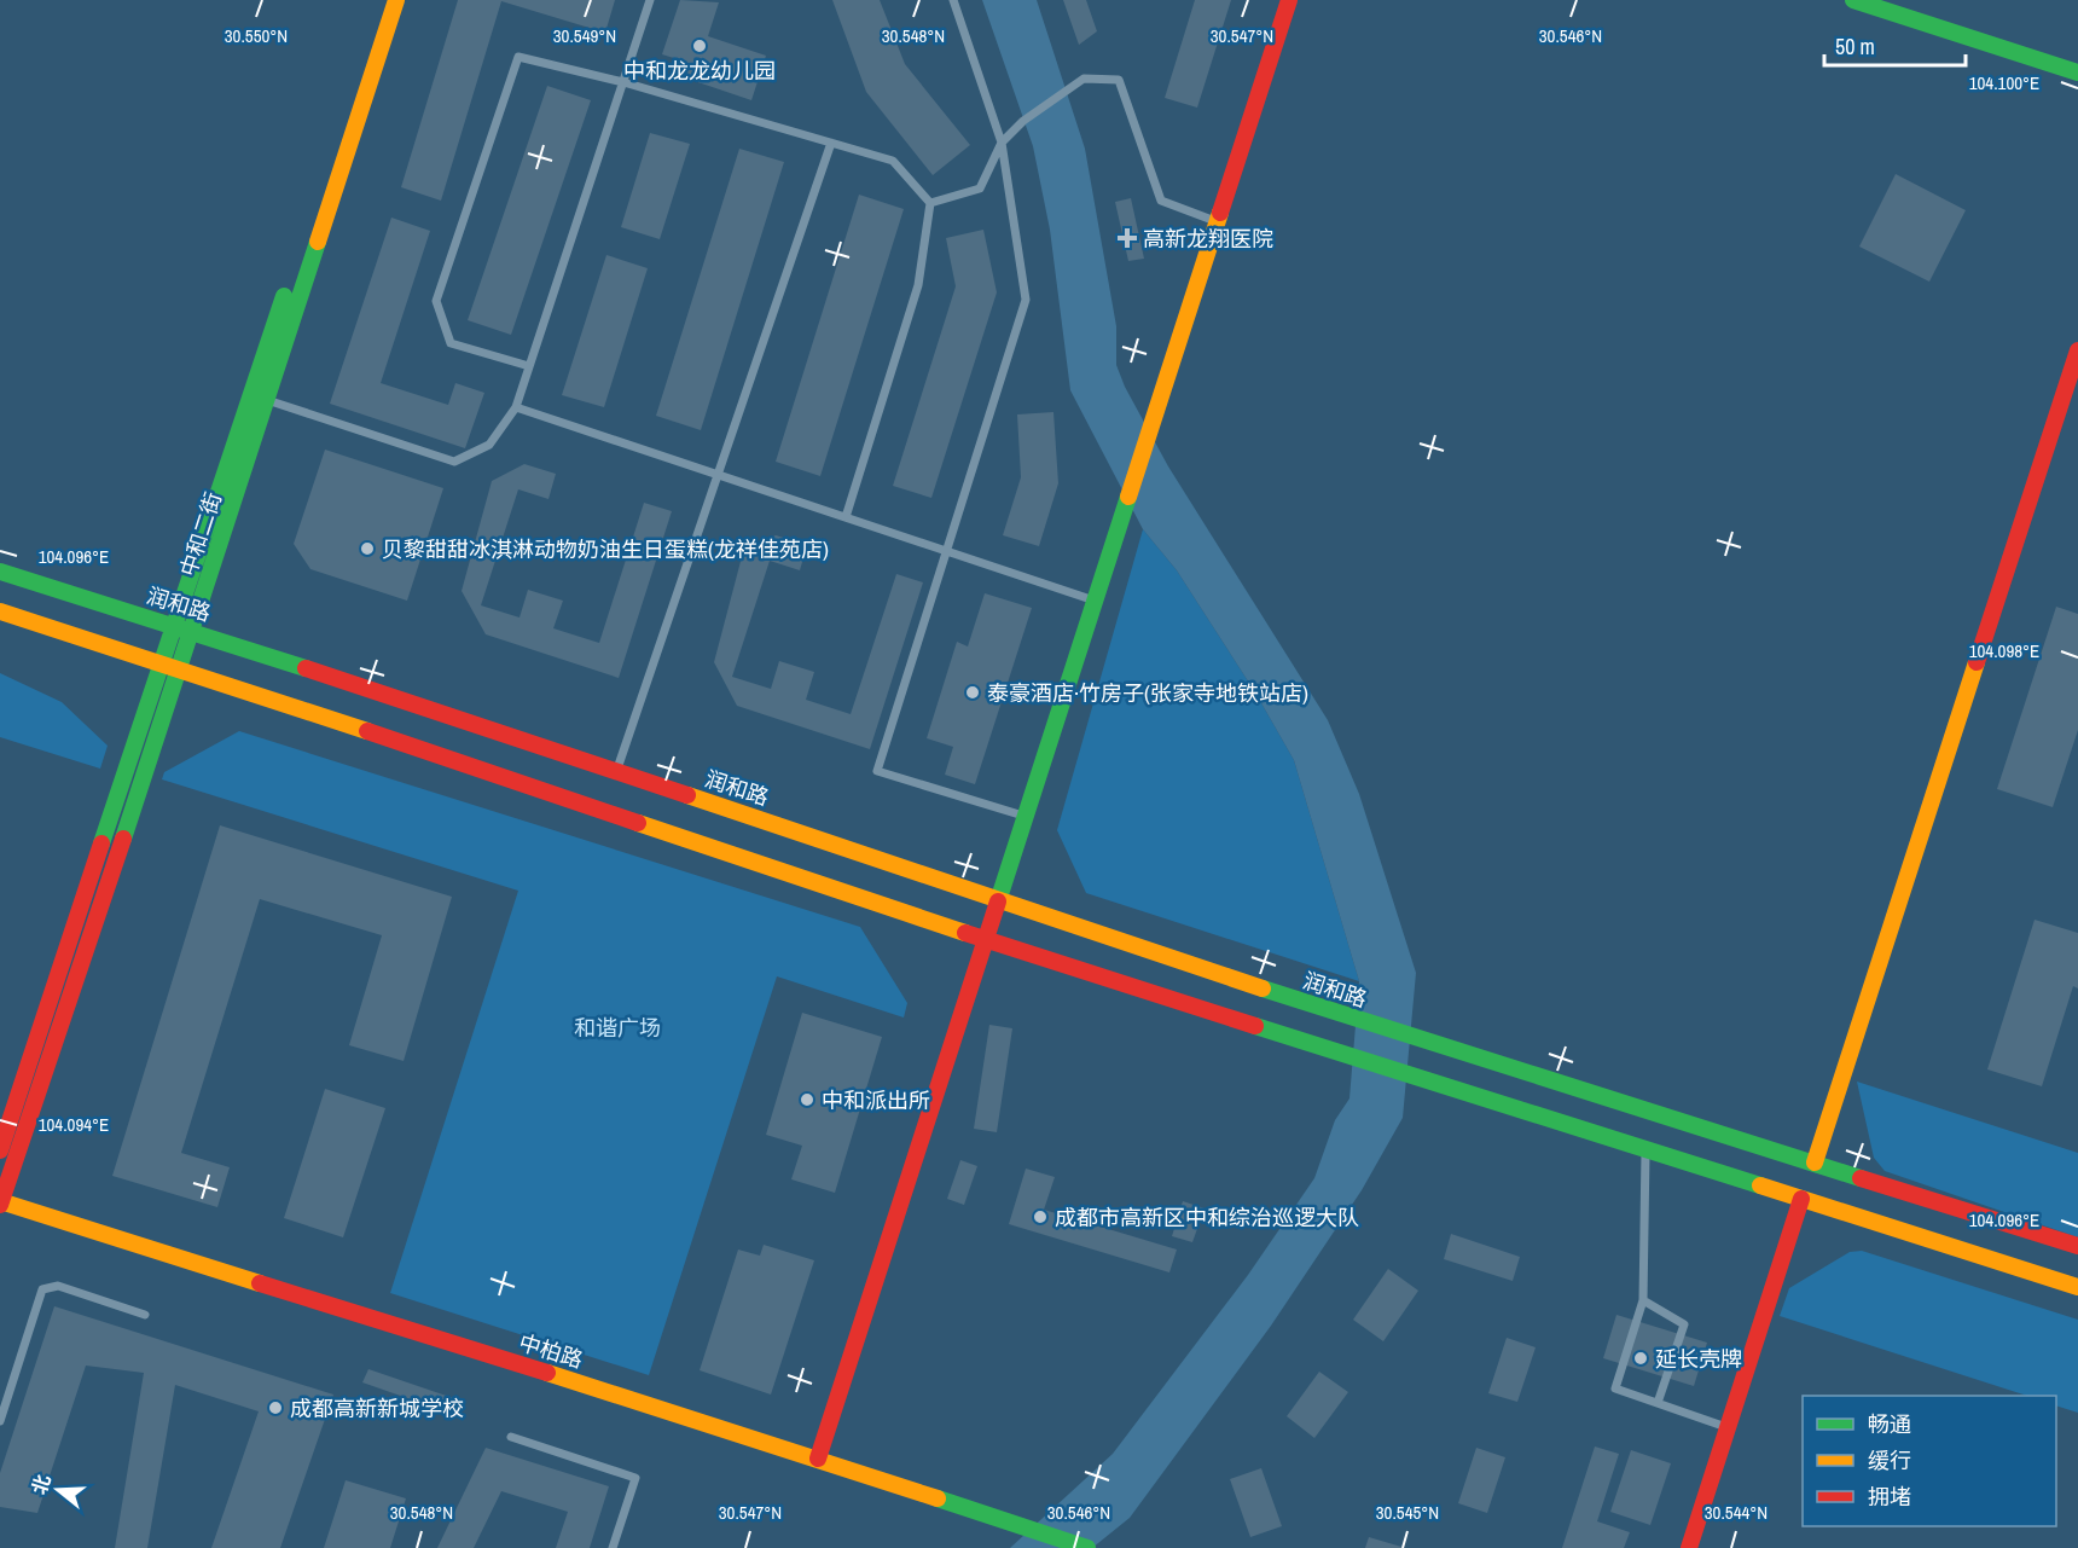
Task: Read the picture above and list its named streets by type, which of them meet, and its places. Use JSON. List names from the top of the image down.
{
  "streets": {
    "street": ["中和二街", "润和路", "中柏路"]
  },
  "crossings": [
    ["中和二街", "润和路"],
    ["中和二街", "中柏路"]
  ],
  "parks": ["和谐广场"],
  "places": {
    "other": [
      "中和龙龙幼儿园",
      "贝黎甜甜冰淇淋动物奶油生日蛋糕(龙祥佳苑店)",
      "泰豪酒店·竹房子(张家寺地铁站店)",
      "中和派出所",
      "成都市高新区中和综治巡逻大队",
      "延长壳牌",
      "成都高新新城学校"
    ],
    "health": ["高新龙翔医院"]
  },
  "legend": ["畅通", "缓行", "拥堵"],
  "scale_bar": "50 m",
  "north": "left",
  "coordinates": [
    "30.550°N",
    "30.549°N",
    "30.548°N",
    "30.547°N",
    "30.546°N",
    "104.100°E",
    "104.096°E",
    "104.098°E",
    "104.094°E",
    "30.545°N",
    "30.544°N"
  ]
}
